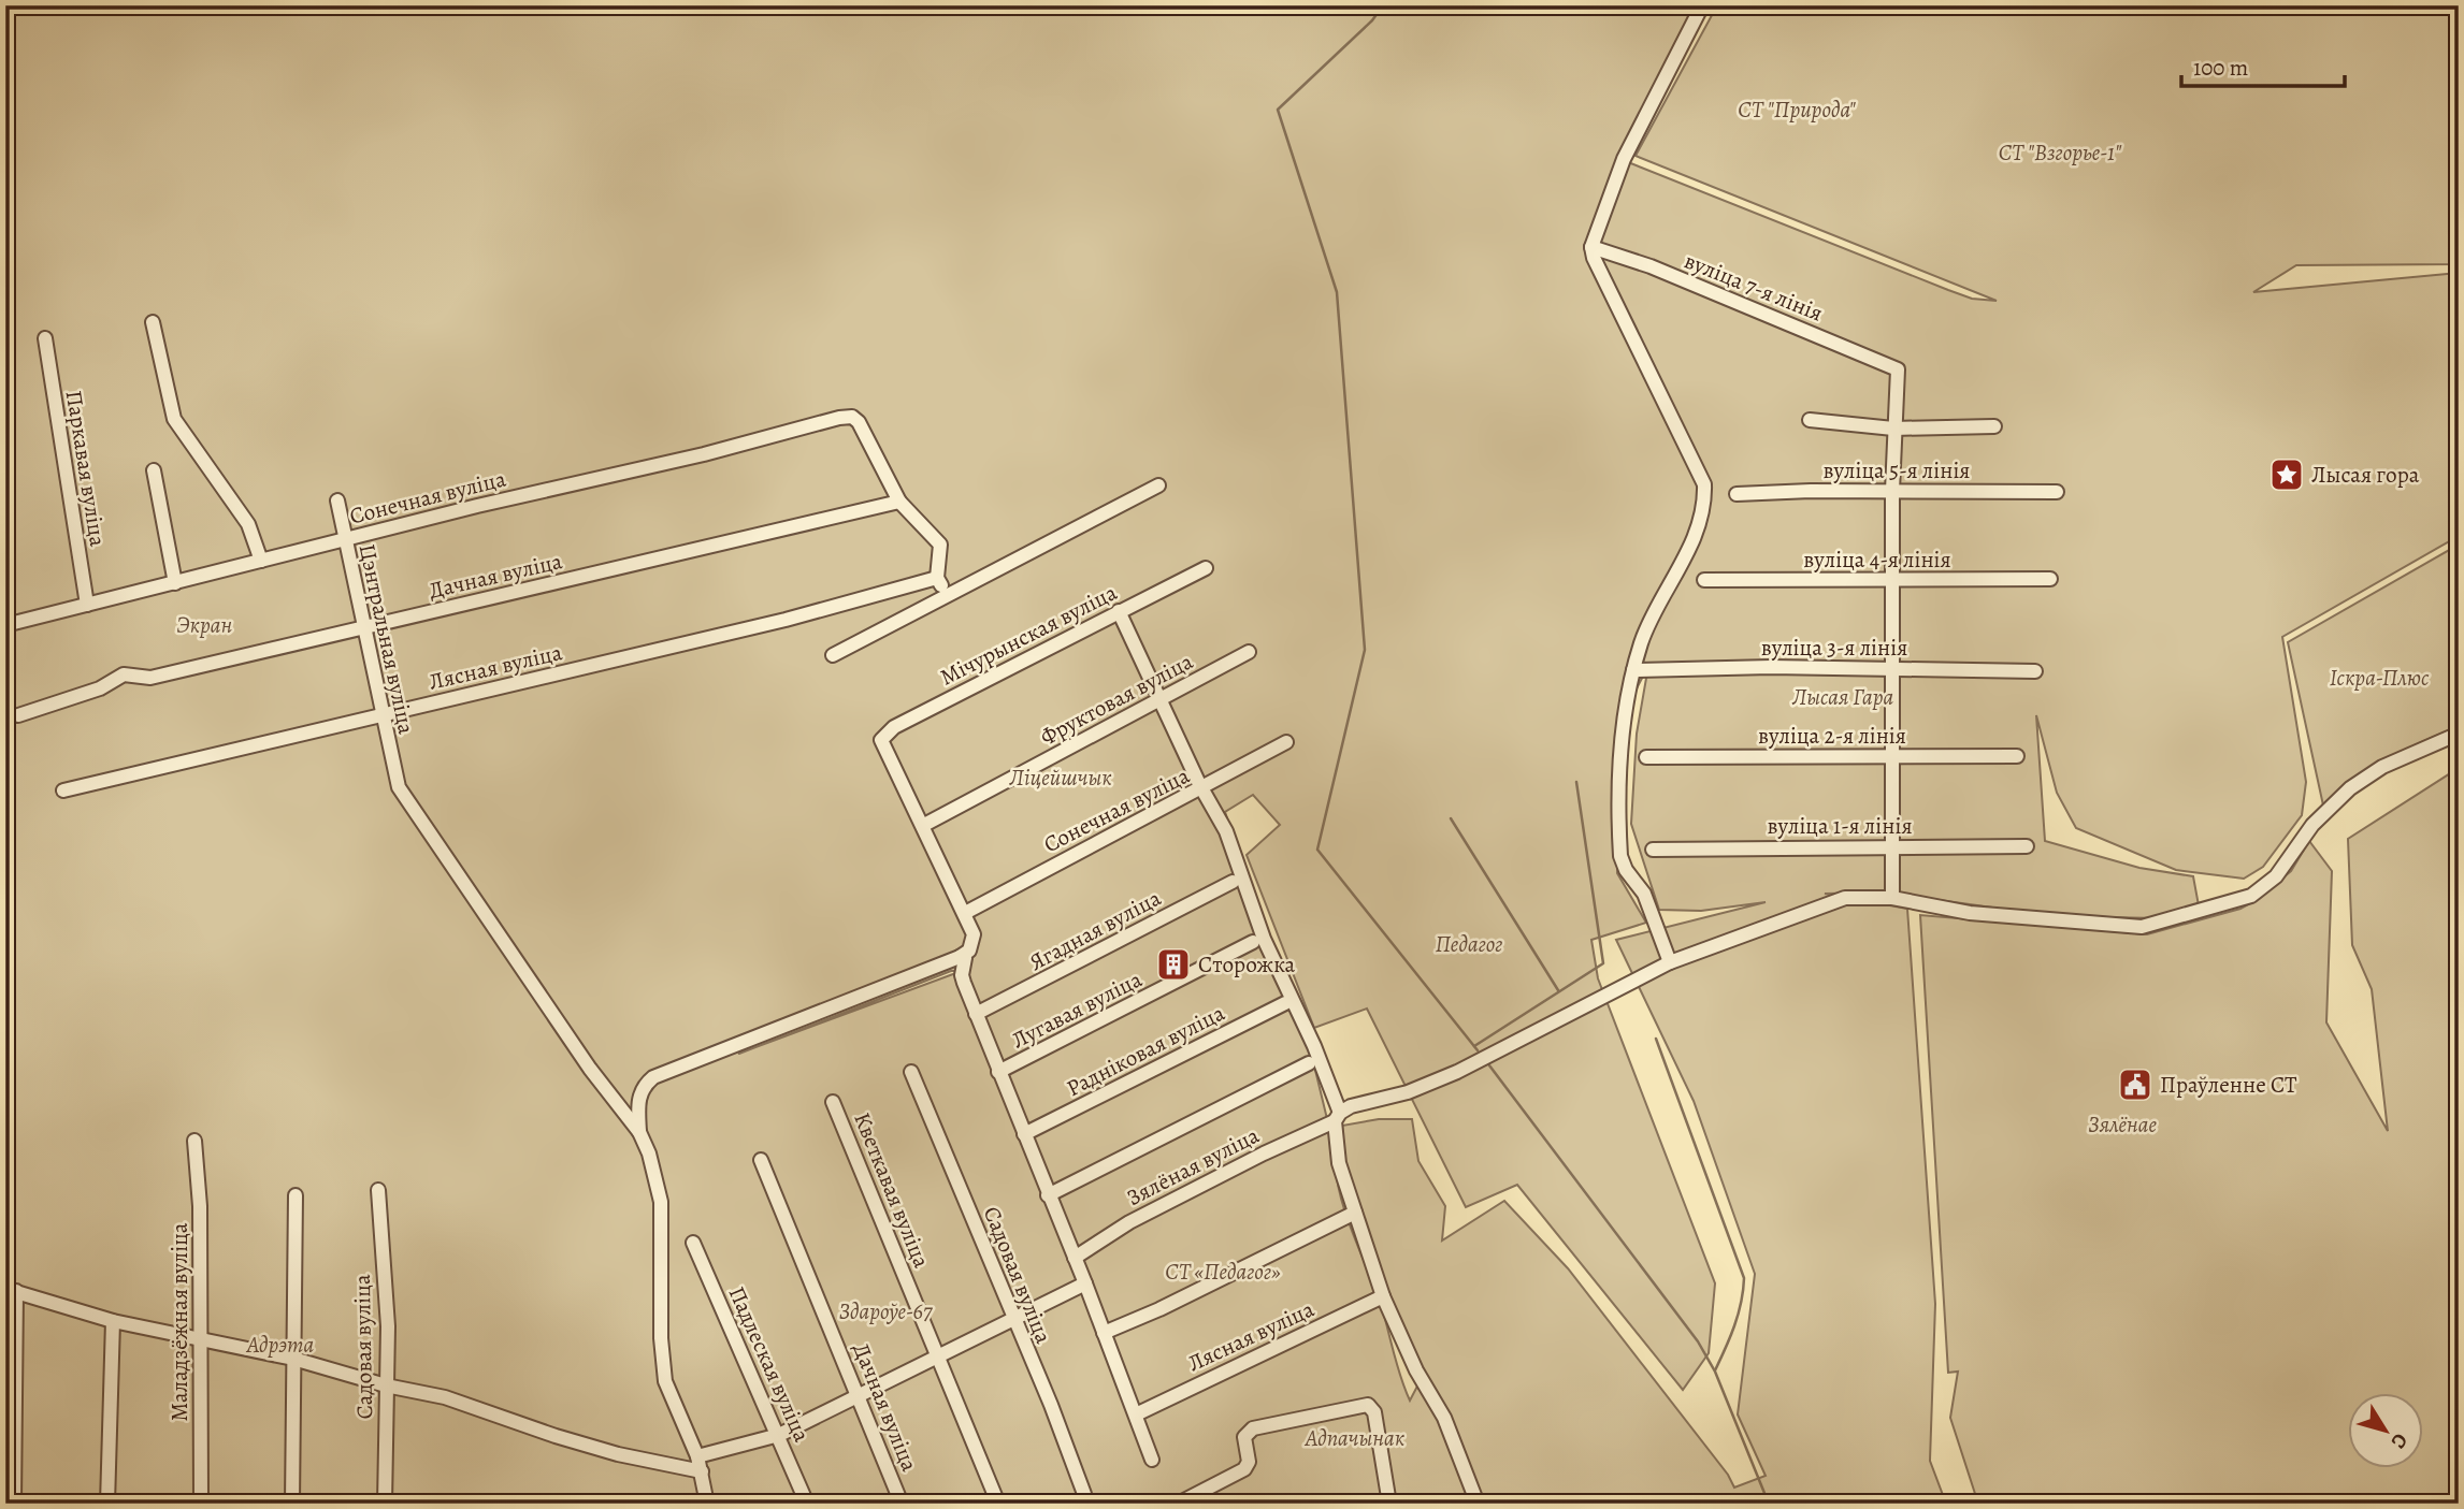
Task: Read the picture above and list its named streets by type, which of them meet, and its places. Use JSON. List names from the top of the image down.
{
  "streets": {
    "street": [
      "вуліца 7-я лінія",
      "Паркавая вуліца",
      "вуліца 5-я лінія",
      "Сонечная вуліца",
      "вуліца 4-я лінія",
      "Дачная вуліца",
      "Мічурынская вуліца",
      "Цэнтральная вуліца",
      "вуліца 3-я лінія",
      "Лясная вуліца",
      "Фруктовая вуліца",
      "вуліца 2-я лінія",
      "вуліца 1-я лінія",
      "Ягадная вуліца",
      "Лугавая вуліца",
      "Радніковая вуліца",
      "Зялёная вуліца",
      "Кветкавая вуліца",
      "Садовая вуліца",
      "Маладзёжная вуліца",
      "Падлеская вуліца"
    ]
  },
  "crossings": [
    ["Паркавая вуліца", "Сонечная вуліца"],
    ["Сонечная вуліца", "Дачная вуліца"],
    ["Сонечная вуліца", "Цэнтральная вуліца"],
    ["Дачная вуліца", "Цэнтральная вуліца"],
    ["Мічурынская вуліца", "Фруктовая вуліца"],
    ["Цэнтральная вуліца", "Лясная вуліца"]
  ],
  "parks": [
    "СТ \"Природа\"",
    "СТ \"Взгорье-1\"",
    "Экран",
    "Іскра-Плюс",
    "Лысая Гара",
    "Ліцейшчык",
    "Педагог",
    "Зялёнае",
    "СТ «Педагог»",
    "Здароўе-67",
    "Адрэта",
    "Адпачынак"
  ],
  "places": {
    "place": ["Лысая гора"],
    "building": ["Сторожка"],
    "public building": ["Праўленне СТ"]
  },
  "scale_bar": "100 m",
  "north": "bottom right"
}
